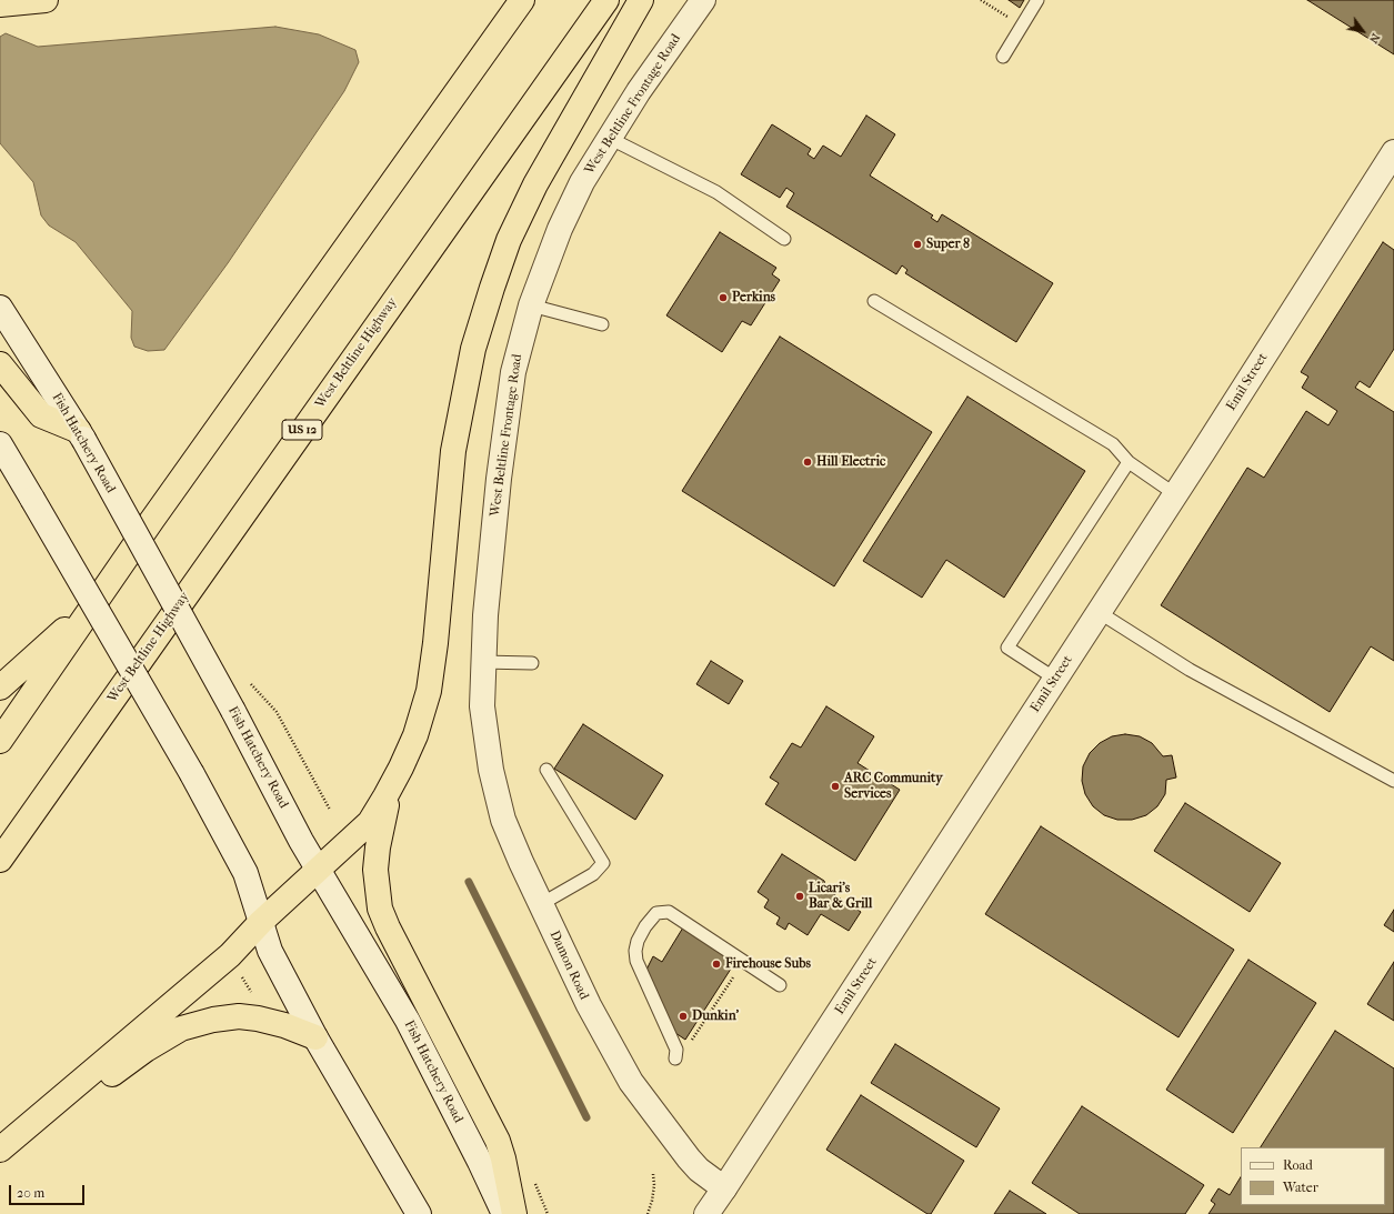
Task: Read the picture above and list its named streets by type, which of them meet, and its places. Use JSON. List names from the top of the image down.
{
  "streets": {
    "highway": ["West Beltline Highway", "US 12"],
    "street": [
      "West Beltline Frontage Road",
      "Emil Street",
      "Fish Hatchery Road",
      "Damon Road"
    ]
  },
  "crossings": [
    ["West Beltline Frontage Road", "Damon Road"],
    ["Emil Street", "Damon Road"]
  ],
  "places": [
    "Super 8",
    "Perkins",
    "Hill Electric",
    "ARC Community Services",
    "Licari's Bar & Grill",
    "Firehouse Subs",
    "Dunkin'"
  ],
  "legend": ["Road", "Water"],
  "scale_bar": "20 m",
  "north": "bottom right"
}
